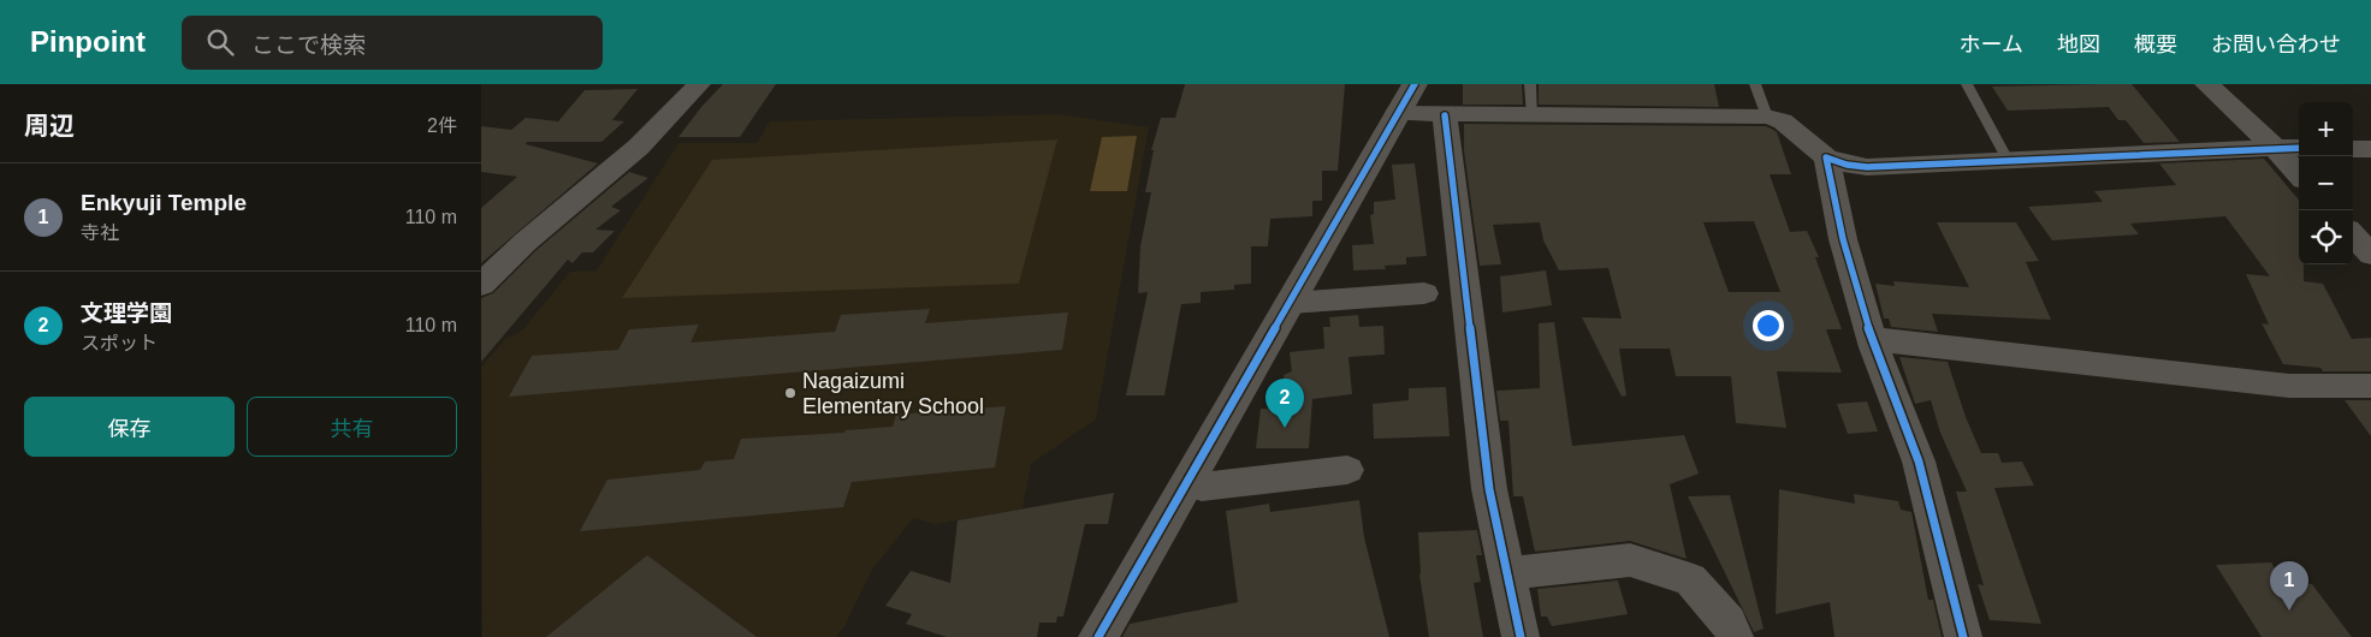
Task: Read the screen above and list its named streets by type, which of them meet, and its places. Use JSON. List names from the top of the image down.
{
  "places": ["Nagaizumi Elementary School"],
  "page": {
    "header": "Pinpoint",
    "search": "ここで検索",
    "nav": [
      "ホーム",
      "地図",
      "概要",
      "お問い合わせ"
    ],
    "heading": ["周辺", "2件"],
    "map_buttons": ["+", "−"],
    "list": [
      {
        "mark": "1",
        "name": "Enkyuji Temple",
        "note": "寺社",
        "value": "110 m"
      },
      {
        "mark": "2",
        "name": "文理学園",
        "note": "スポット",
        "value": "110 m"
      }
    ],
    "buttons": ["保存", "共有"],
    "pins": ["2", "1"]
  }
}
